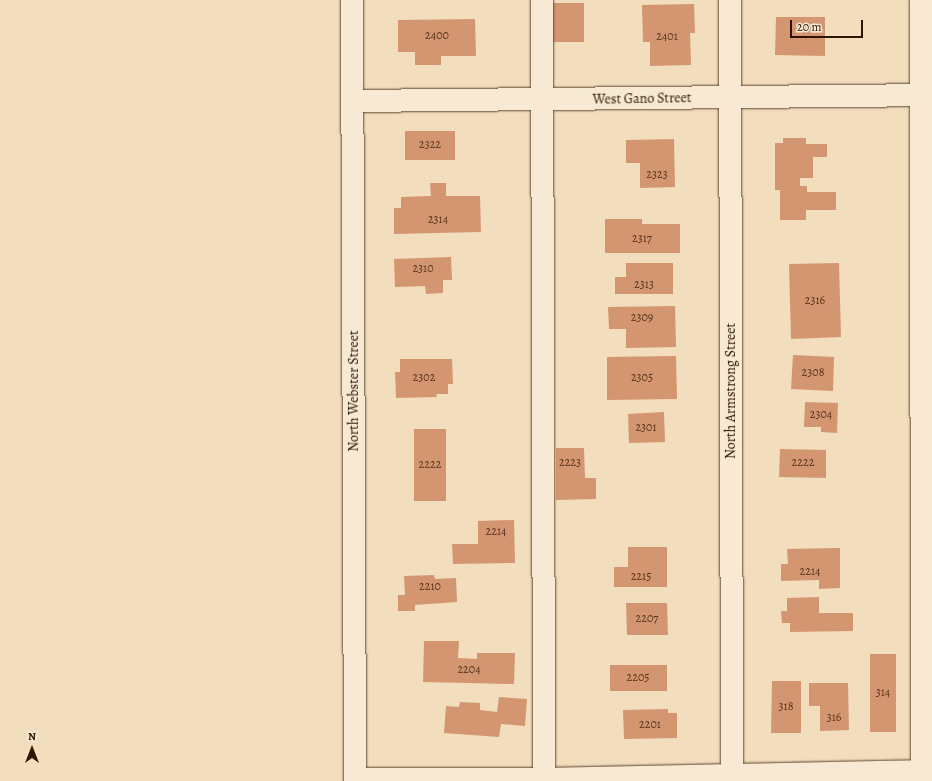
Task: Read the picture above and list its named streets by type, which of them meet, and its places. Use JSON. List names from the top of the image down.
{
  "streets": {
    "street": ["West Gano Street", "North Webster Street", "North Armstrong Street"]
  },
  "crossings": [
    ["West Gano Street", "North Webster Street"],
    ["West Gano Street", "North Armstrong Street"]
  ],
  "house_numbers": [
    "2400",
    "2401",
    "2322",
    "2323",
    "2314",
    "2317",
    "2310",
    "2313",
    "2316",
    "2309",
    "2308",
    "2302",
    "2305",
    "2304",
    "2301",
    "2223",
    "2222",
    "2222",
    "2214",
    "2214",
    "2215",
    "2210",
    "2207",
    "2204",
    "2205",
    "314",
    "318",
    "316",
    "2201"
  ],
  "scale_bar": "20 m",
  "north": "top"
}
